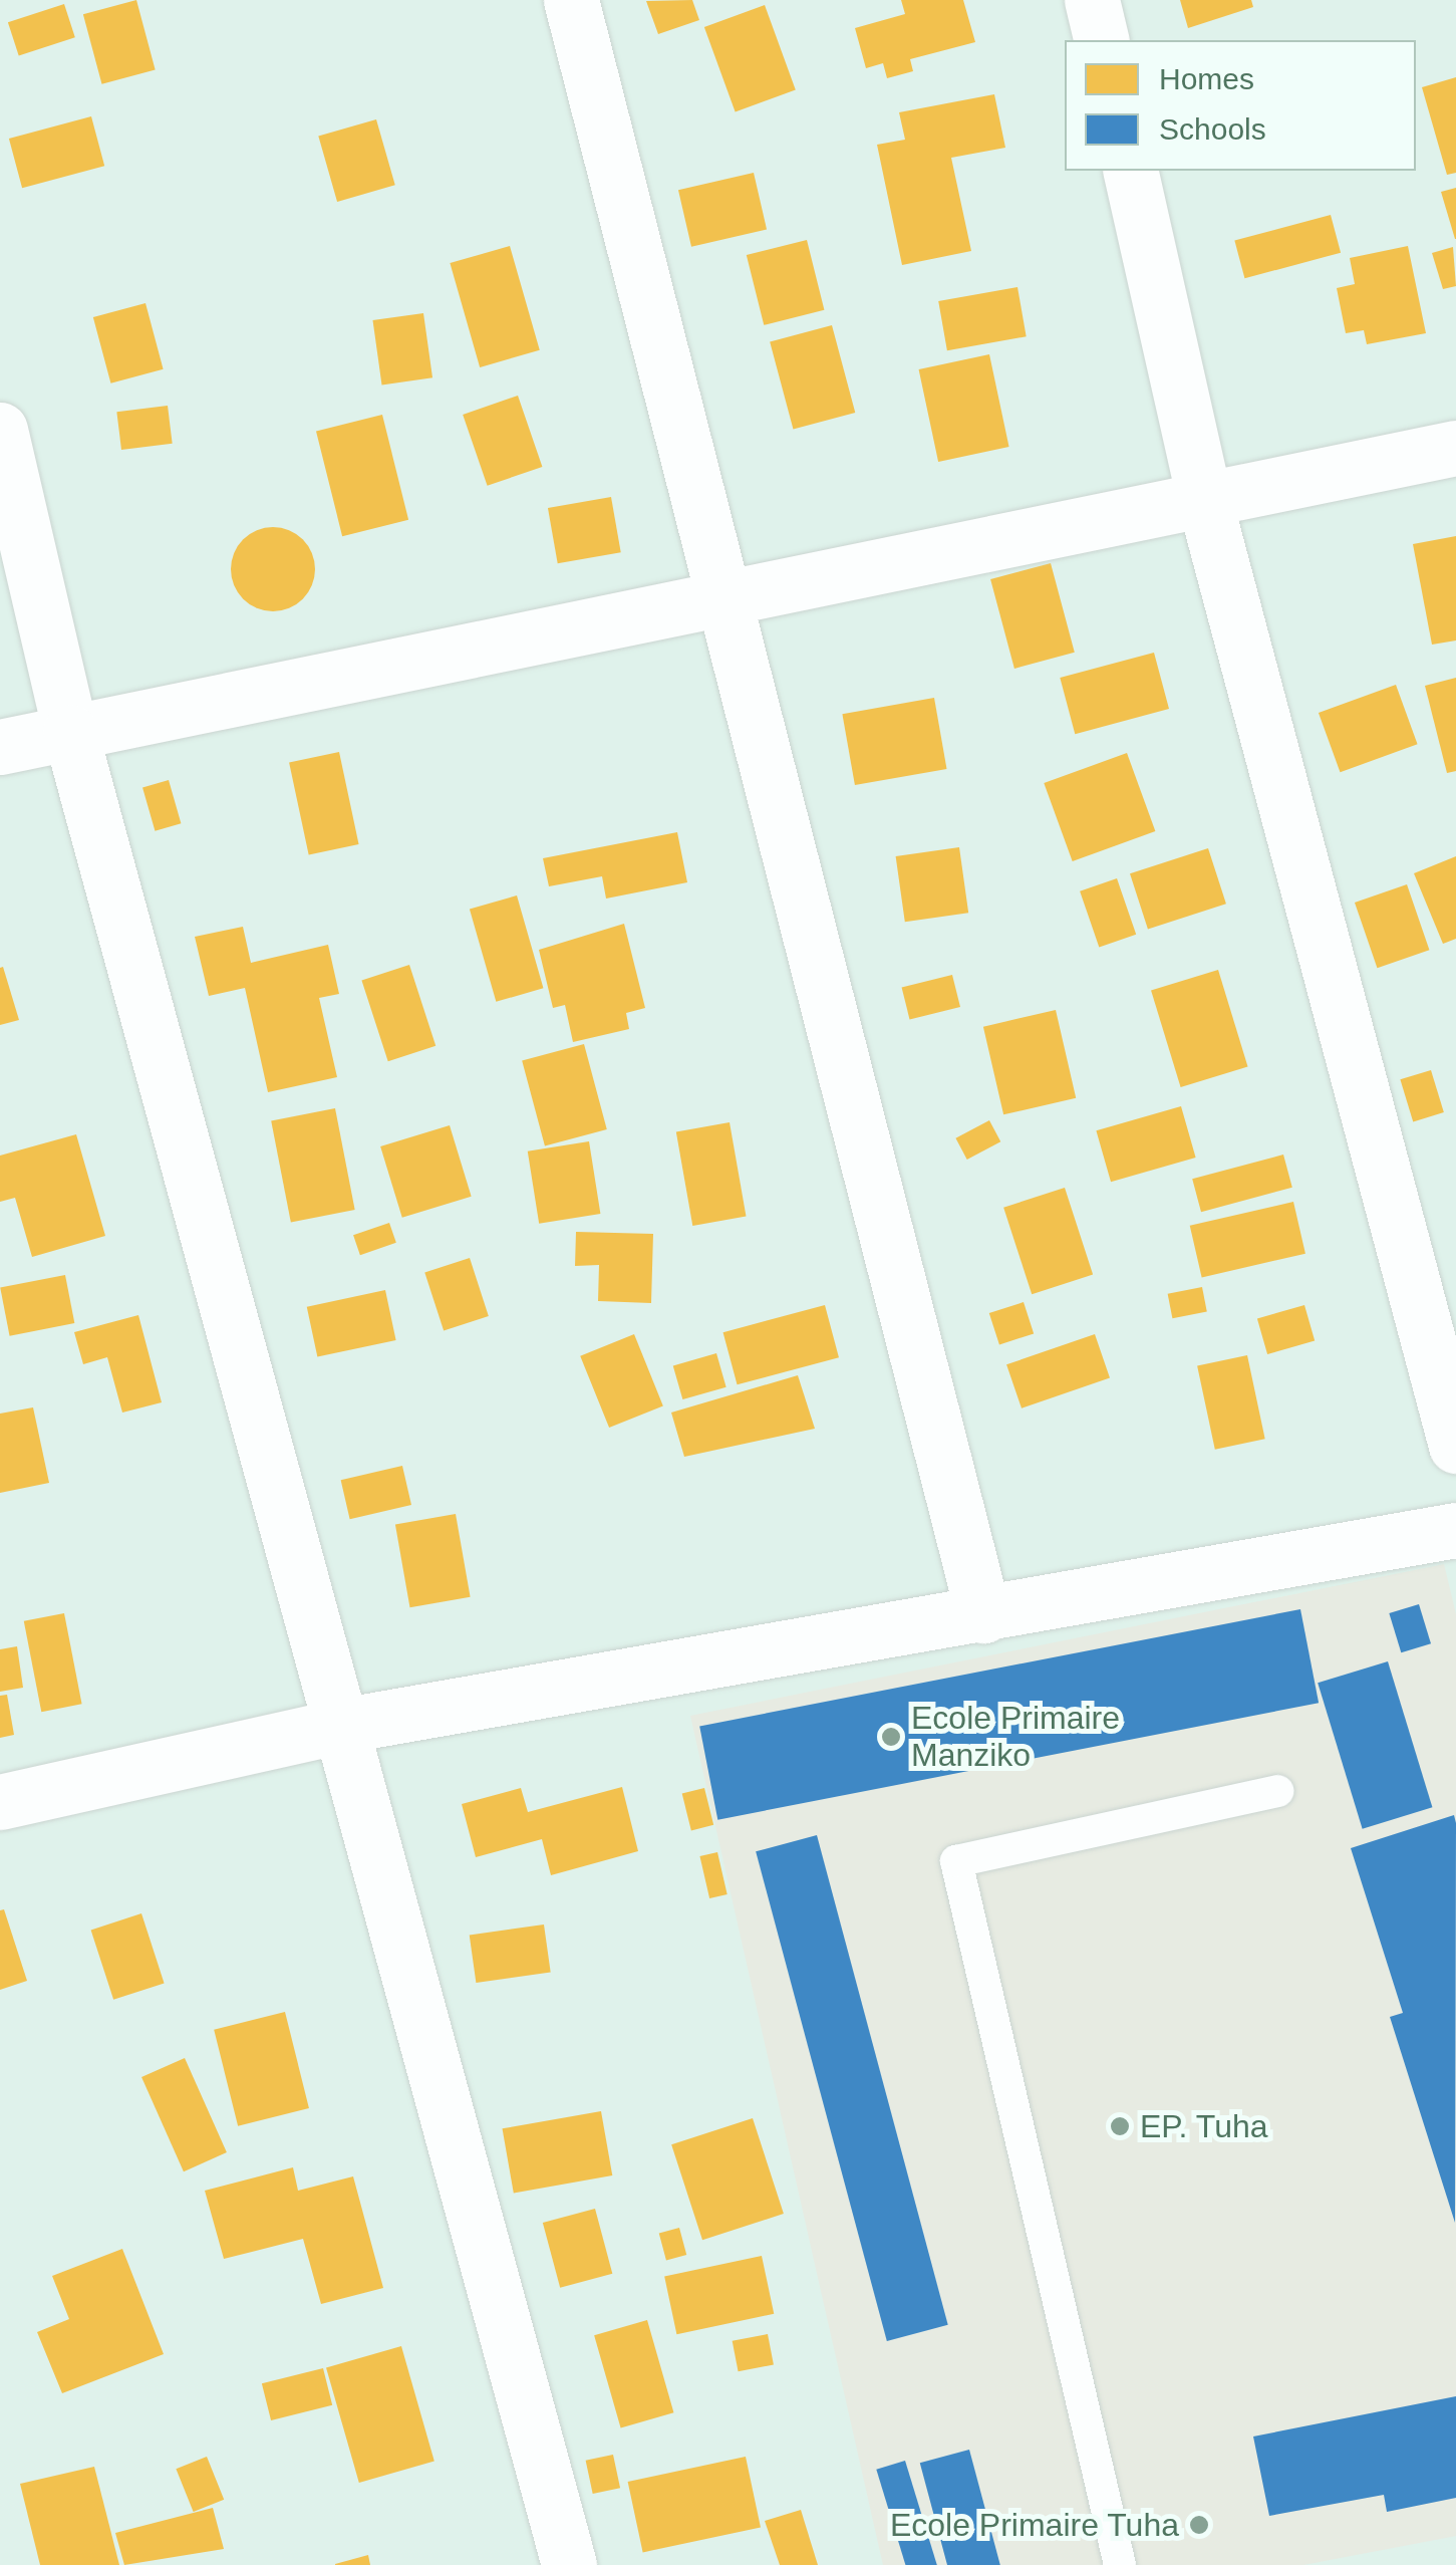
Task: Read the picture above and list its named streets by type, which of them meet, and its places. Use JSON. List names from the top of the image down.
{
  "places": ["Ecole Primaire Manziko", "EP. Tuha", "Ecole Primaire Tuha"],
  "legend": ["Homes", "Schools"]
}
